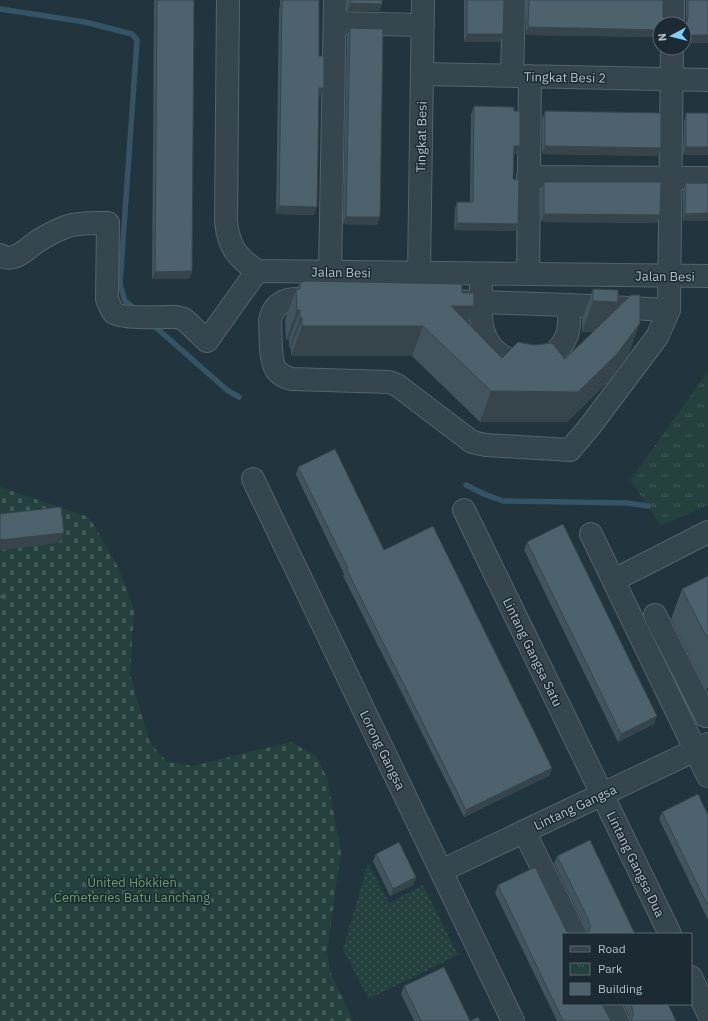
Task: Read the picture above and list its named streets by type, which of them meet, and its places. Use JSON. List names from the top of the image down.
{
  "streets": {
    "street": [
      "Tingkat Besi 2",
      "Tingkat Besi",
      "Jalan Besi",
      "Lintang Gangsa Satu",
      "Lorong Gangsa",
      "Lintang Gangsa",
      "Lintang Gangsa Dua"
    ]
  },
  "crossings": [
    ["Tingkat Besi 2", "Tingkat Besi"],
    ["Tingkat Besi", "Jalan Besi"],
    ["Lintang Gangsa Satu", "Lintang Gangsa"],
    ["Lintang Gangsa Satu", "Lintang Gangsa Dua"],
    ["Lorong Gangsa", "Lintang Gangsa"],
    ["Lintang Gangsa", "Lintang Gangsa Dua"]
  ],
  "parks": ["United Hokkien Cemeteries Batu Lanchang"],
  "legend": ["Road", "Park", "Building"],
  "north": "left"
}
